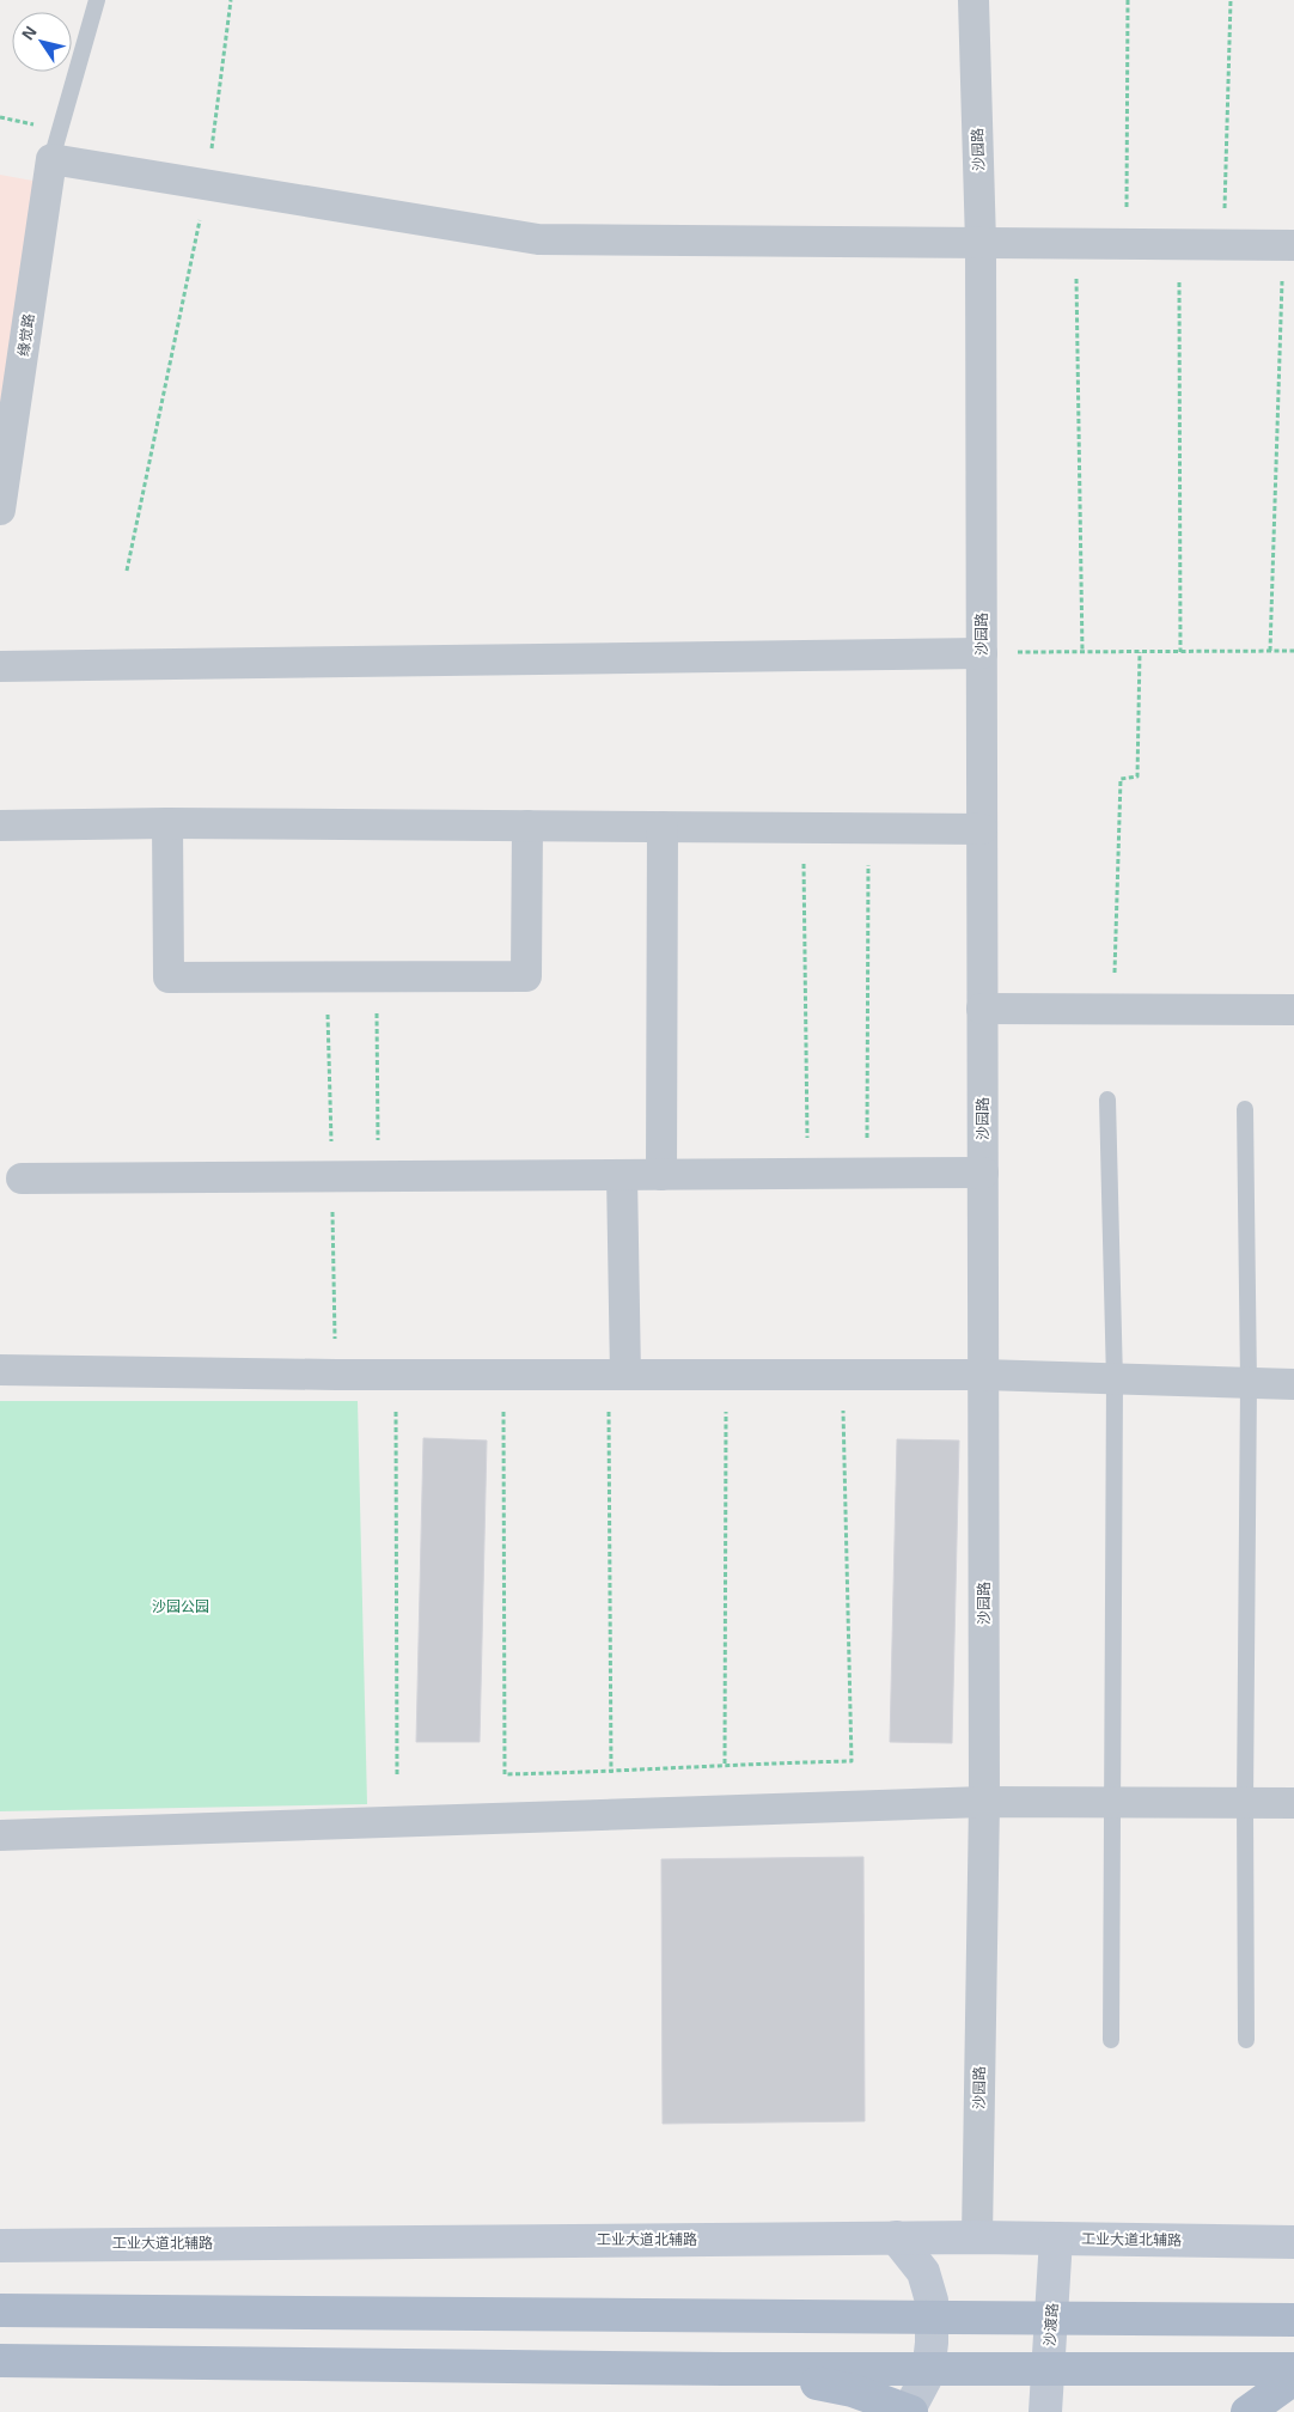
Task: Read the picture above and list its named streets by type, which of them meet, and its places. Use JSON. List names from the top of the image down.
{
  "streets": {
    "main road": ["工业大道北辅路", "沙渡路"],
    "street": ["沙园路", "缘觉路"]
  },
  "crossings": [
    ["沙园路", "工业大道北辅路"],
    ["工业大道北辅路", "沙渡路"]
  ],
  "parks": ["沙园公园"],
  "north": "top left"
}
